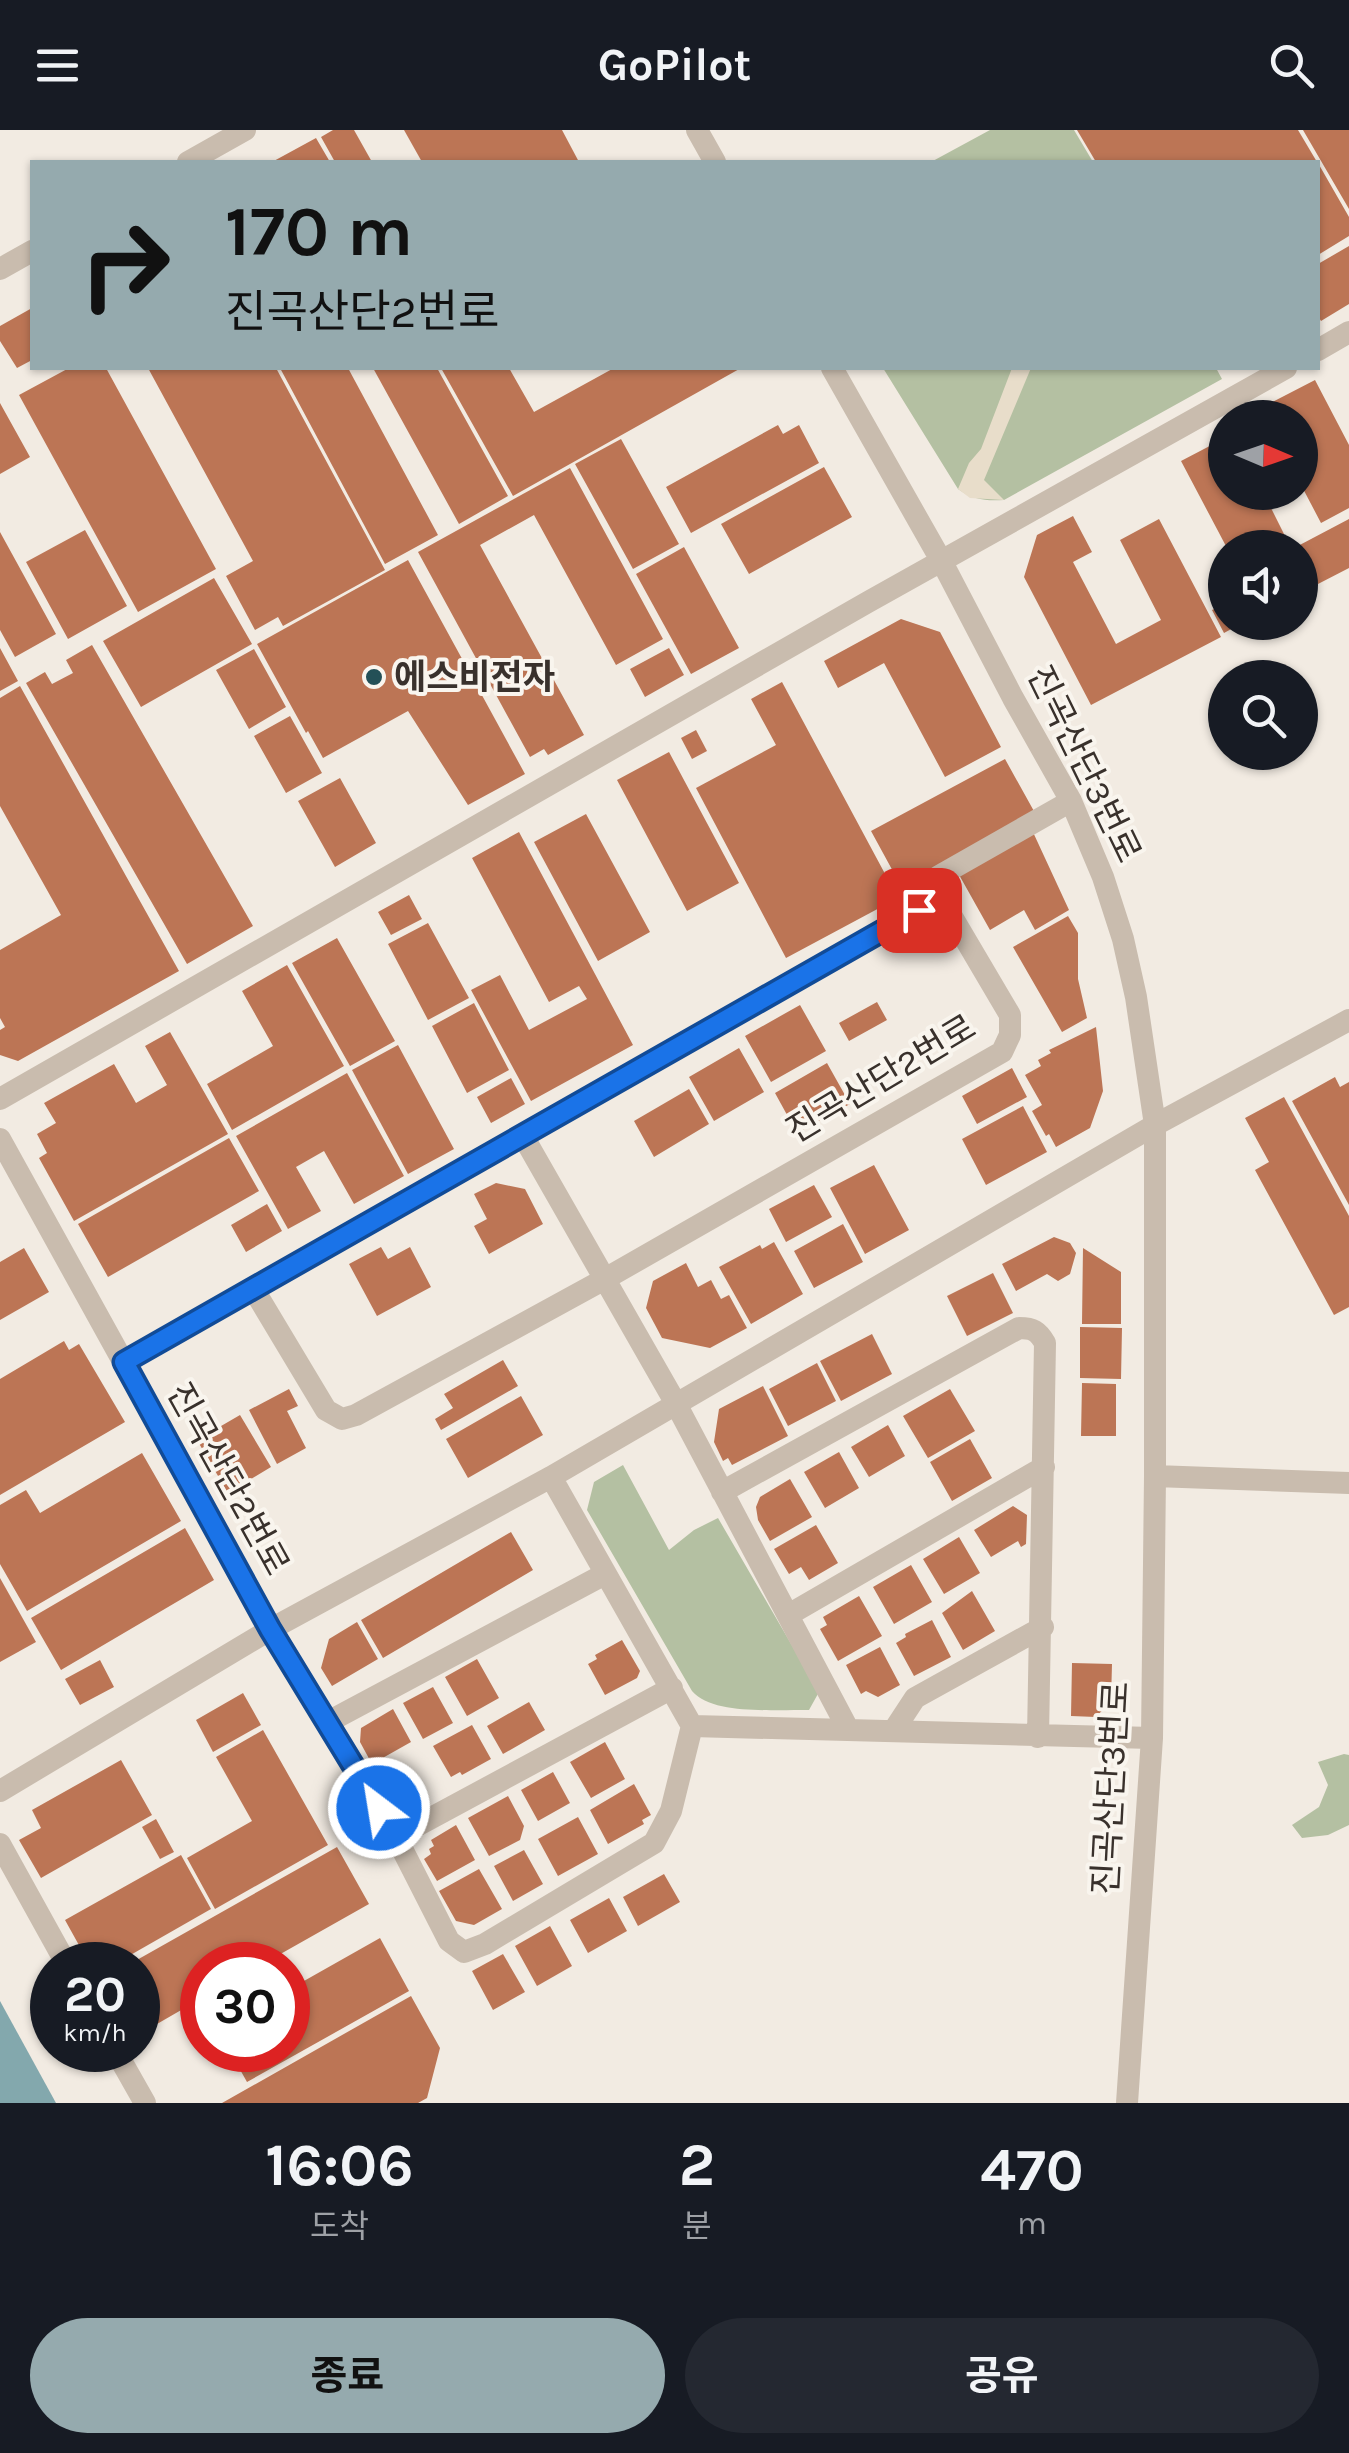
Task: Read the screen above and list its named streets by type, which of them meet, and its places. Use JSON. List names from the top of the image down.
{
  "streets": {
    "street": ["진곡산단3번로", "진곡산단2번로"]
  },
  "crossings": [
    ["진곡산단3번로", "진곡산단2번로"]
  ],
  "places": ["에스비전자"],
  "north": "right",
  "page": {
    "header": "GoPilot",
    "turn": ["170 m", "진곡산단2번로"],
    "speed": "20 km/h",
    "limit": "30",
    "eta": [
      "16:06",
      "도착",
      "2",
      "분",
      "470",
      "m"
    ],
    "buttons": ["종료", "공유"]
  }
}
